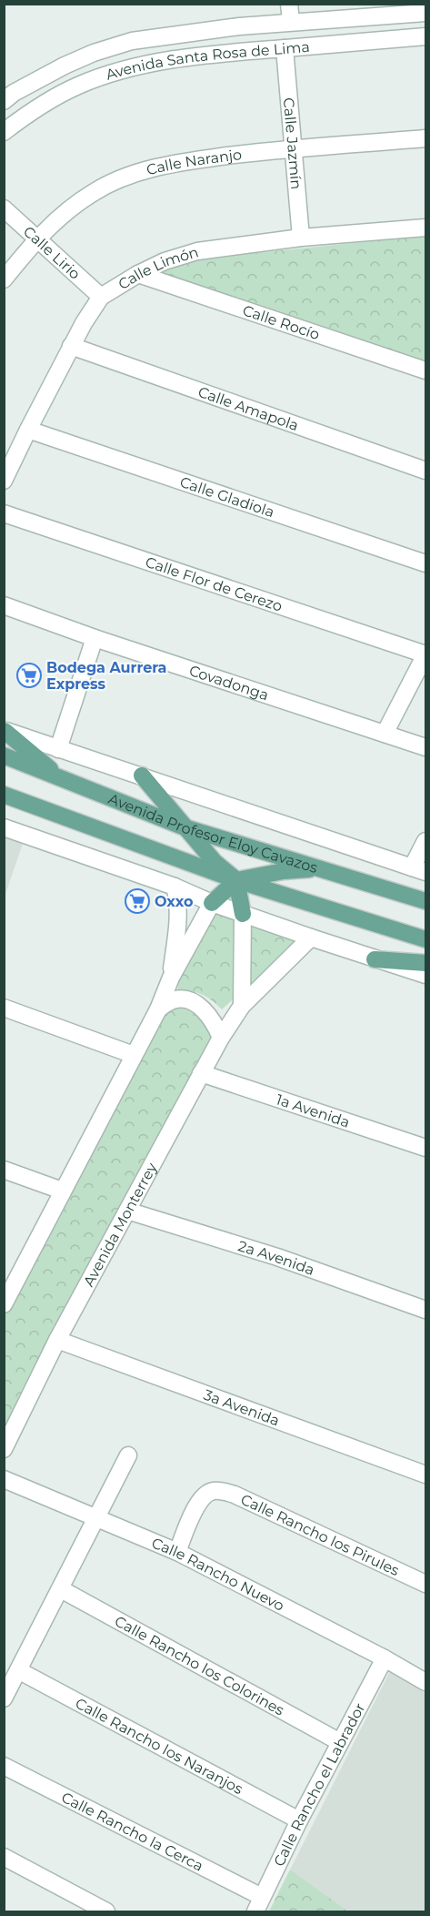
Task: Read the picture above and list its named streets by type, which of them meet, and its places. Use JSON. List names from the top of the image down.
{
  "streets": {
    "main road": ["Avenida Profesor Eloy Cavazos"],
    "street": [
      "Avenida Santa Rosa de Lima",
      "Calle Jazmín",
      "Calle Naranjo",
      "Calle Lirio",
      "Calle Limón",
      "Calle Rocío",
      "Calle Amapola",
      "Calle Gladiola",
      "Calle Flor de Cerezo",
      "Covadonga",
      "1a Avenida",
      "Avenida Monterrey",
      "2a Avenida",
      "3a Avenida",
      "Calle Rancho los Pirules",
      "Calle Rancho Nuevo",
      "Calle Rancho los Colorines",
      "Calle Rancho los Naranjos",
      "Calle Rancho el Labrador",
      "Calle Rancho la Cerca"
    ]
  },
  "crossings": [
    ["Avenida Santa Rosa de Lima", "Calle Jazmín"],
    ["Calle Jazmín", "Calle Naranjo"],
    ["Calle Jazmín", "Calle Limón"],
    ["Calle Naranjo", "Calle Lirio"],
    ["Calle Lirio", "Calle Limón"],
    ["Calle Limón", "Calle Rocío"],
    ["Calle Limón", "Calle Amapola"],
    ["Calle Limón", "Calle Gladiola"],
    ["1a Avenida", "Avenida Monterrey"],
    ["Avenida Monterrey", "2a Avenida"],
    ["Avenida Monterrey", "3a Avenida"],
    ["Calle Rancho los Pirules", "Calle Rancho Nuevo"],
    ["Calle Rancho Nuevo", "Calle Rancho el Labrador"],
    ["Calle Rancho los Colorines", "Calle Rancho el Labrador"],
    ["Calle Rancho los Naranjos", "Calle Rancho el Labrador"],
    ["Calle Rancho el Labrador", "Calle Rancho la Cerca"]
  ],
  "places": {
    "supermarket": ["Bodega Aurrera Express", "Oxxo"]
  }
}
